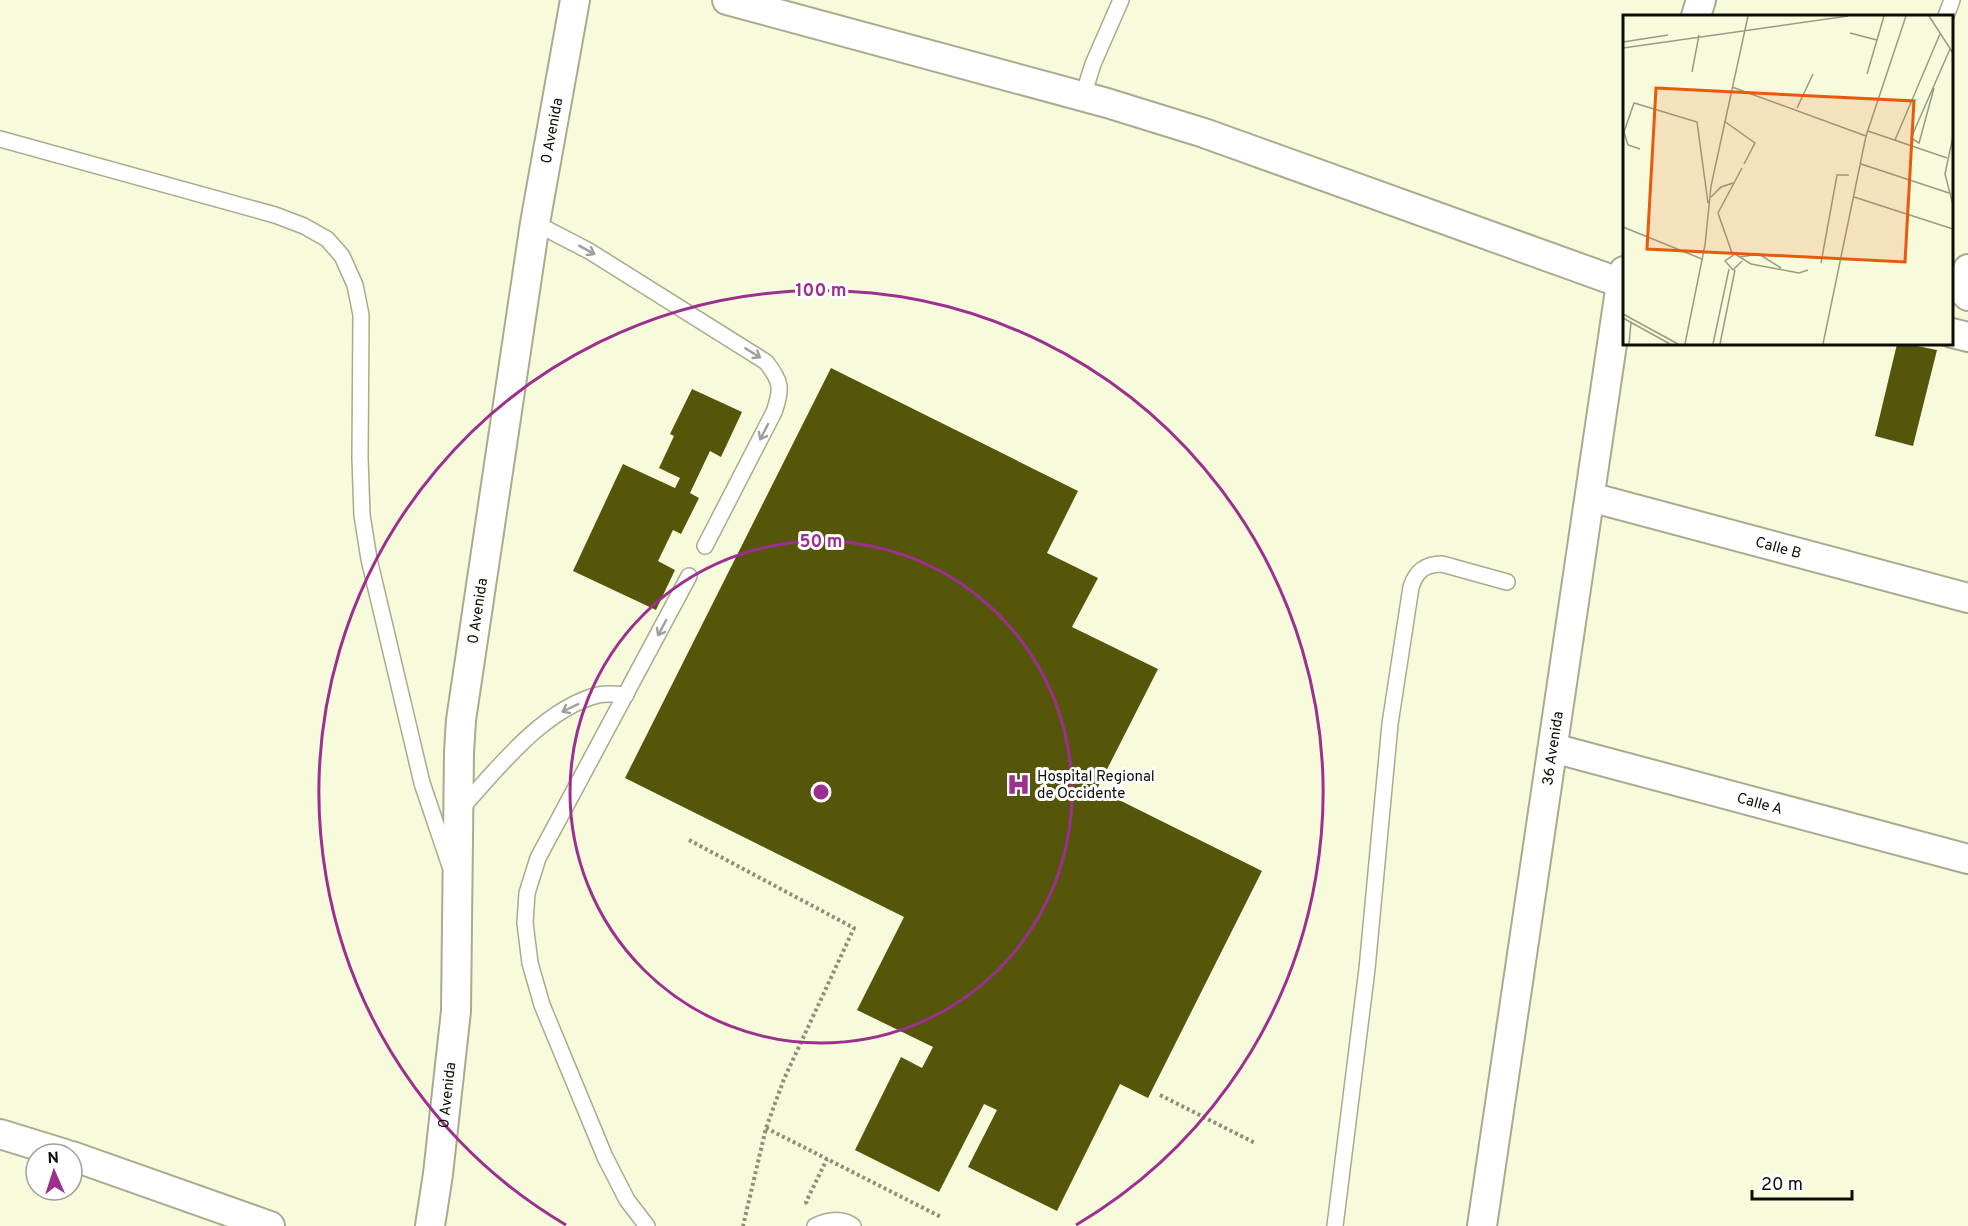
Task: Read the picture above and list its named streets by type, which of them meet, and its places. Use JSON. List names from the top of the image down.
{
  "streets": {
    "street": [
      "0 Avenida",
      "Calle B",
      "36 Avenida",
      "Calle A"
    ]
  },
  "crossings": [
    ["Calle B", "36 Avenida"],
    ["36 Avenida", "Calle A"]
  ],
  "places": {
    "hospital": ["Hospital Regional de Occidente"]
  },
  "scale_bar": "20 m",
  "north": "top",
  "rings": ["100 m", "50 m"]
}
